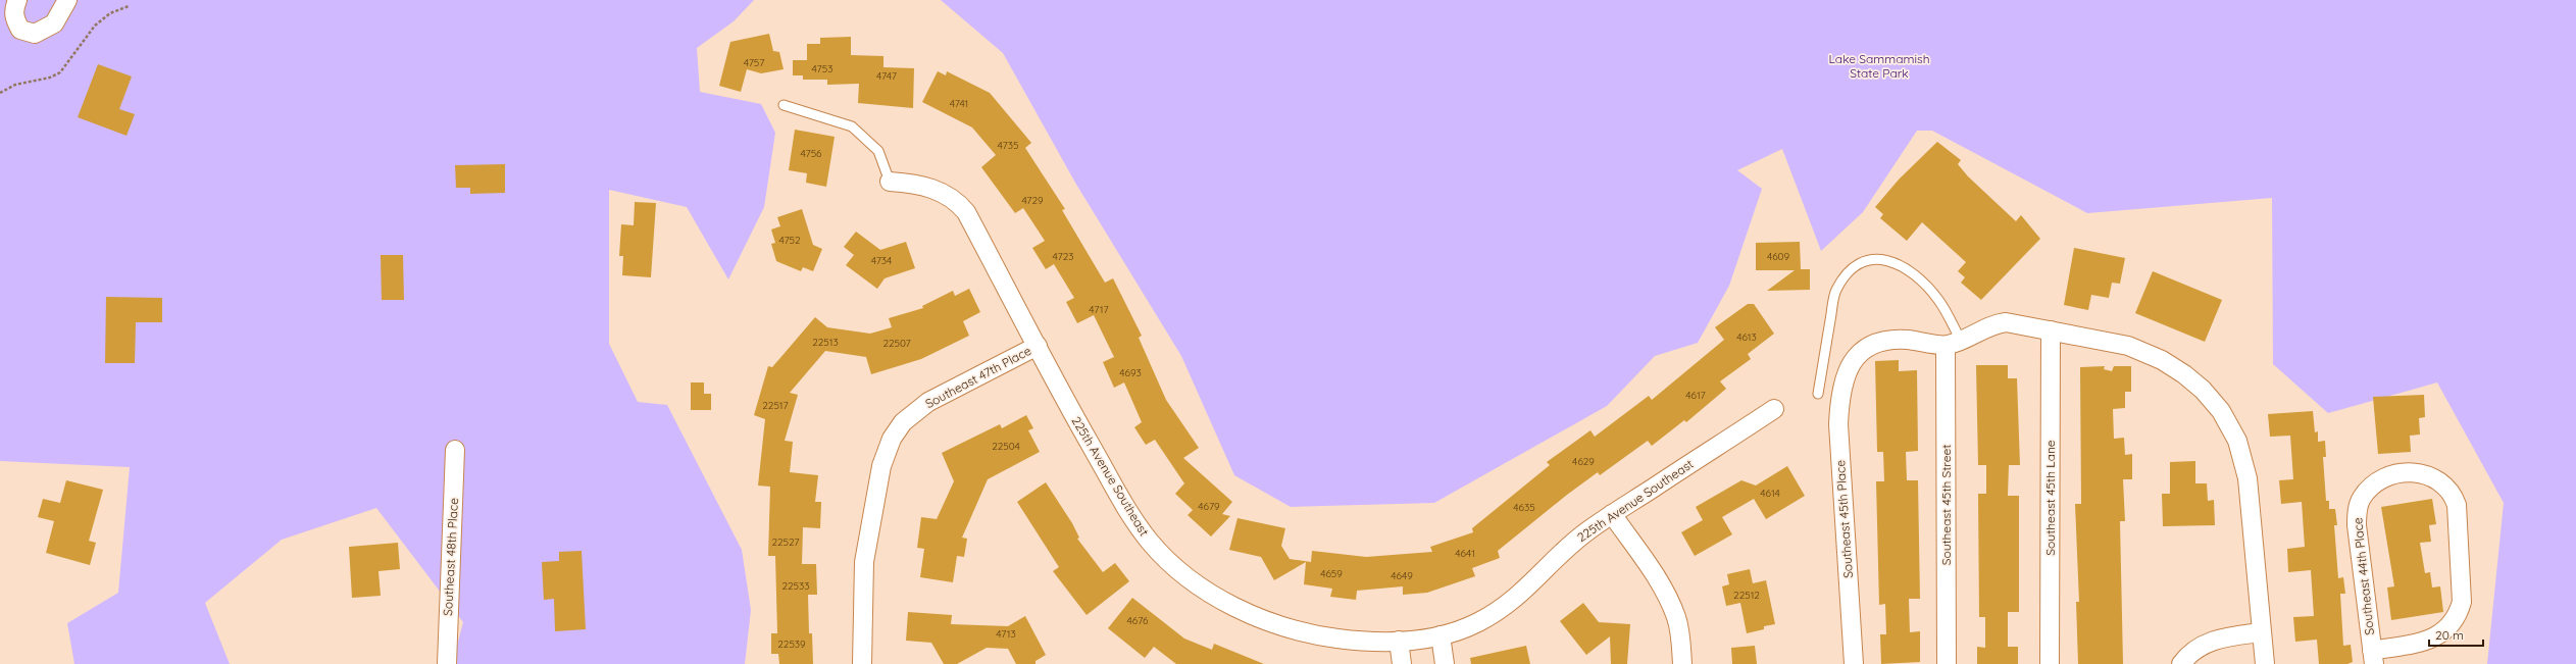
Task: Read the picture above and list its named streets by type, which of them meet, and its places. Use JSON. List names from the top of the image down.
{
  "streets": {
    "street": [
      "Southeast 47th Place",
      "225th Avenue Southeast",
      "Southeast 45th Lane",
      "Southeast 45th Street",
      "Southeast 45th Place",
      "Southeast 48th Place",
      "Southeast 44th Place"
    ]
  },
  "crossings": [
    ["Southeast 47th Place", "225th Avenue Southeast"],
    ["Southeast 45th Street", "Southeast 45th Place"]
  ],
  "parks": ["Lake Sammamish State Park"],
  "house_numbers": [
    "4757",
    "4753",
    "4747",
    "4741",
    "4735",
    "4756",
    "4729",
    "4752",
    "4723",
    "4609",
    "4734",
    "4717",
    "4613",
    "22513",
    "22507",
    "4693",
    "4617",
    "22517",
    "22504",
    "4629",
    "4614",
    "4679",
    "4635",
    "22527",
    "4641",
    "4659",
    "4649",
    "22533",
    "22512",
    "4676",
    "4713",
    "22539"
  ],
  "scale_bar": "20 m"
}
